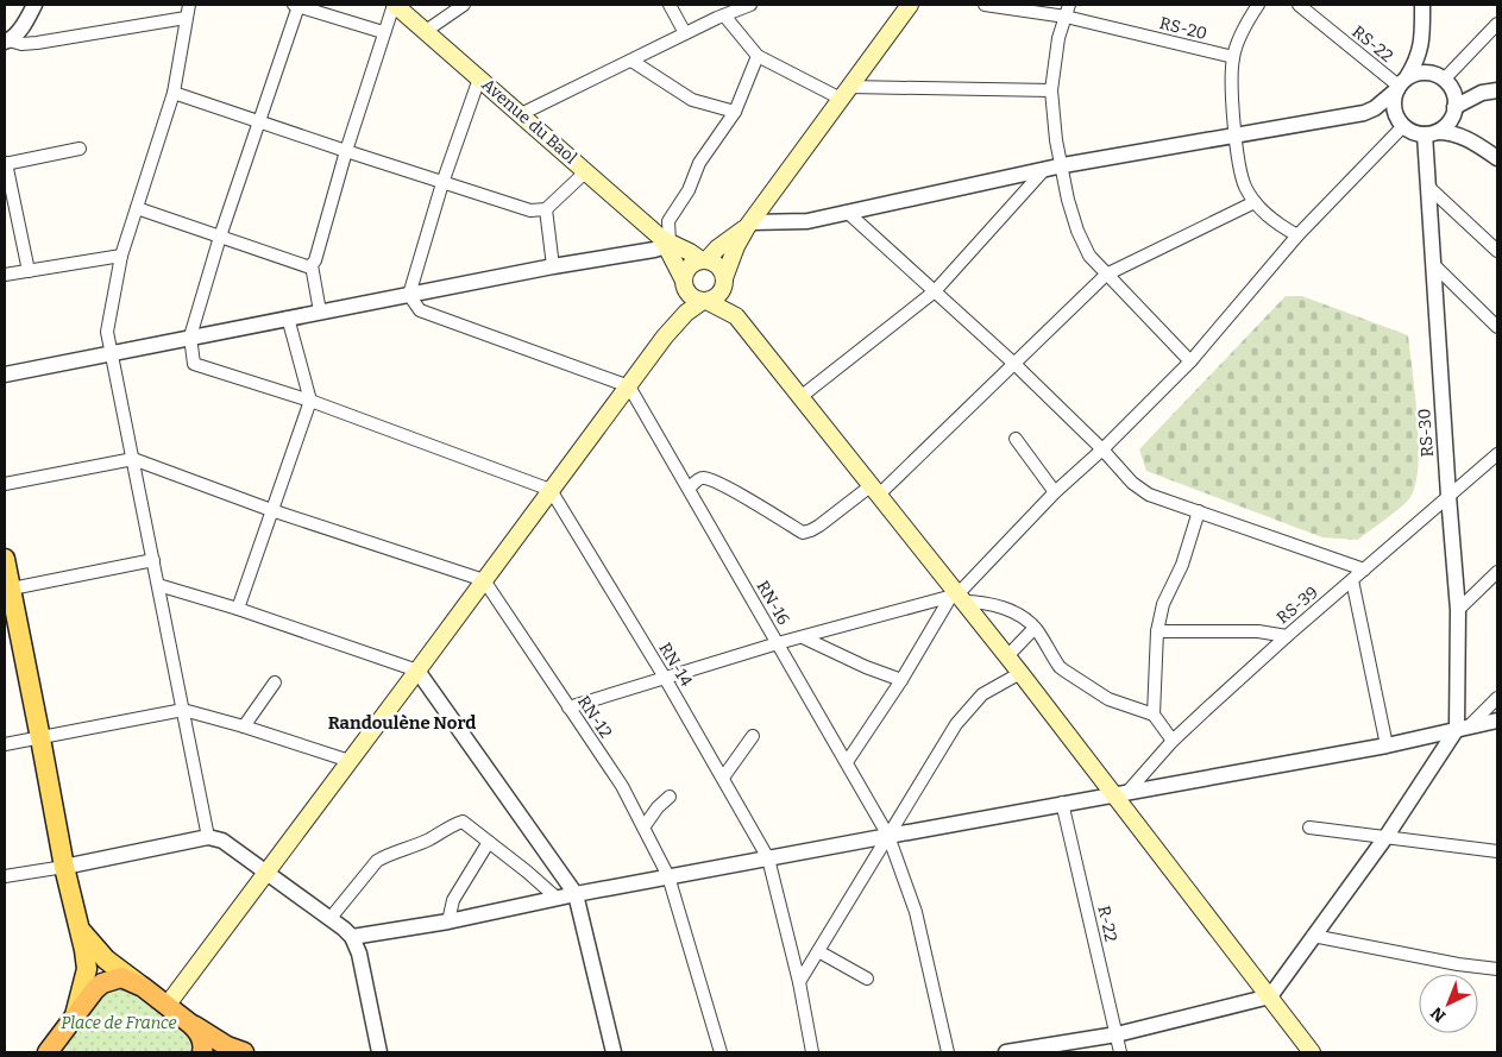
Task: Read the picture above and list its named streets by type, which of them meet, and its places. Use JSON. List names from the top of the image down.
{
  "streets": {
    "main road": ["Avenue du Baol"],
    "street": [
      "RS-20",
      "RS-22",
      "RS-30",
      "RN-16",
      "RS-39",
      "RN-14",
      "RN-12",
      "R-22"
    ]
  },
  "crossings": [
    ["RS-22", "RS-30"],
    ["RS-30", "RS-39"]
  ],
  "districts": ["Randoulène Nord"],
  "parks": ["Place de France"],
  "north": "bottom left"
}
